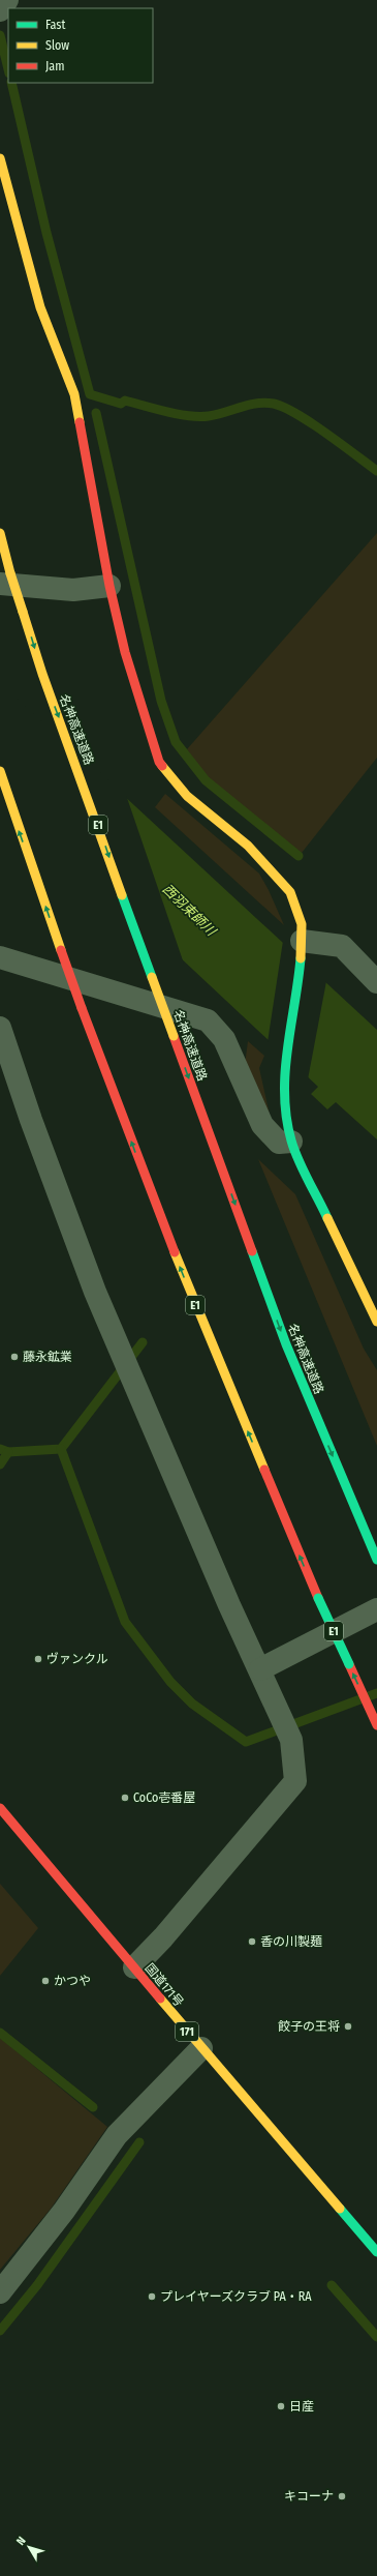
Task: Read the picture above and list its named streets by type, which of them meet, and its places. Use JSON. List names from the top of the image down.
{
  "streets": {
    "main road": [
      "名神高速道路",
      "E1",
      "国道171号",
      "171"
    ]
  },
  "water": ["西羽束師川"],
  "places": [
    "藤永鉱業",
    "ヴァンクル",
    "CoCo壱番屋",
    "香の川製麺",
    "かつや",
    "餃子の王将",
    "プレイヤーズクラブ PA・RA",
    "日産",
    "キコーナ"
  ],
  "legend": ["Fast", "Slow", "Jam"],
  "north": "top left"
}
